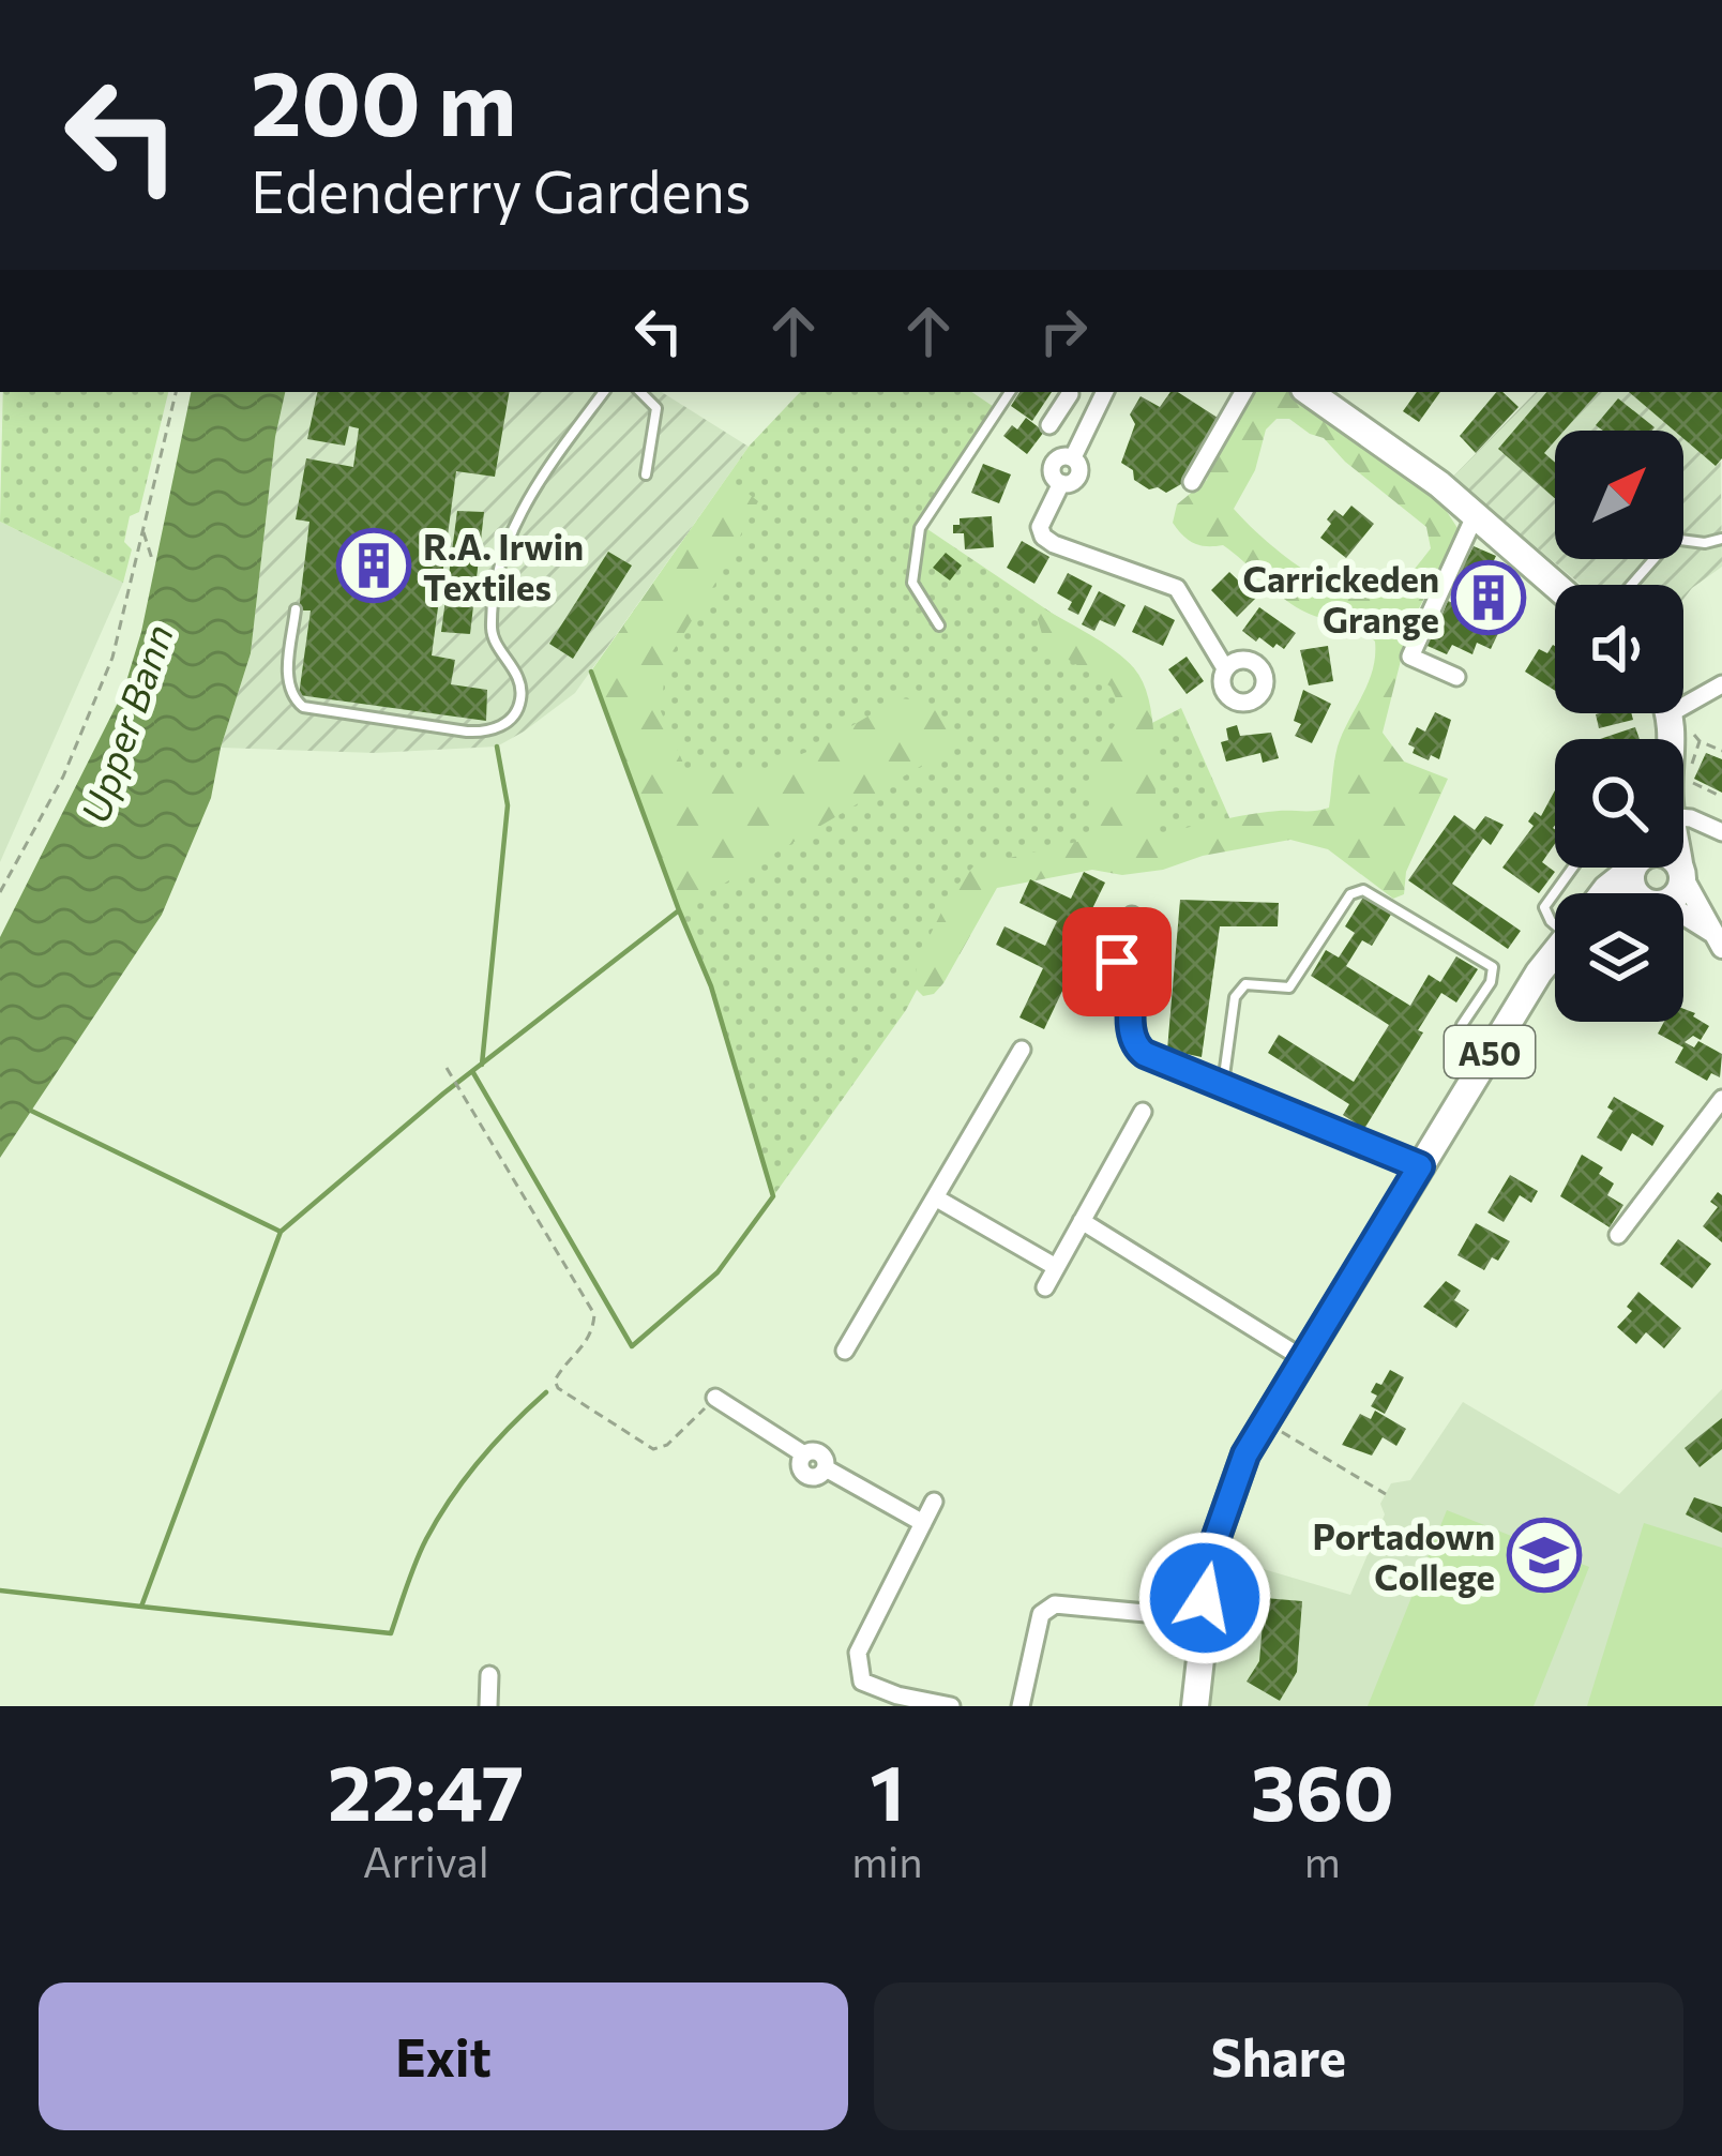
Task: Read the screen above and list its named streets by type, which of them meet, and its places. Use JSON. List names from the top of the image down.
{
  "streets": {
    "main road": ["A50"]
  },
  "water": ["Upper Bann"],
  "places": {
    "building": ["R.A. Irwin Textiles", "Carrickeden Grange"],
    "school or university": ["Portadown College"]
  },
  "north": "top right",
  "page": {
    "turn": ["200 m", "Edenderry Gardens"],
    "eta": [
      "22:47",
      "Arrival",
      "1",
      "min",
      "360",
      "m"
    ],
    "buttons": ["Exit", "Share"]
  }
}
